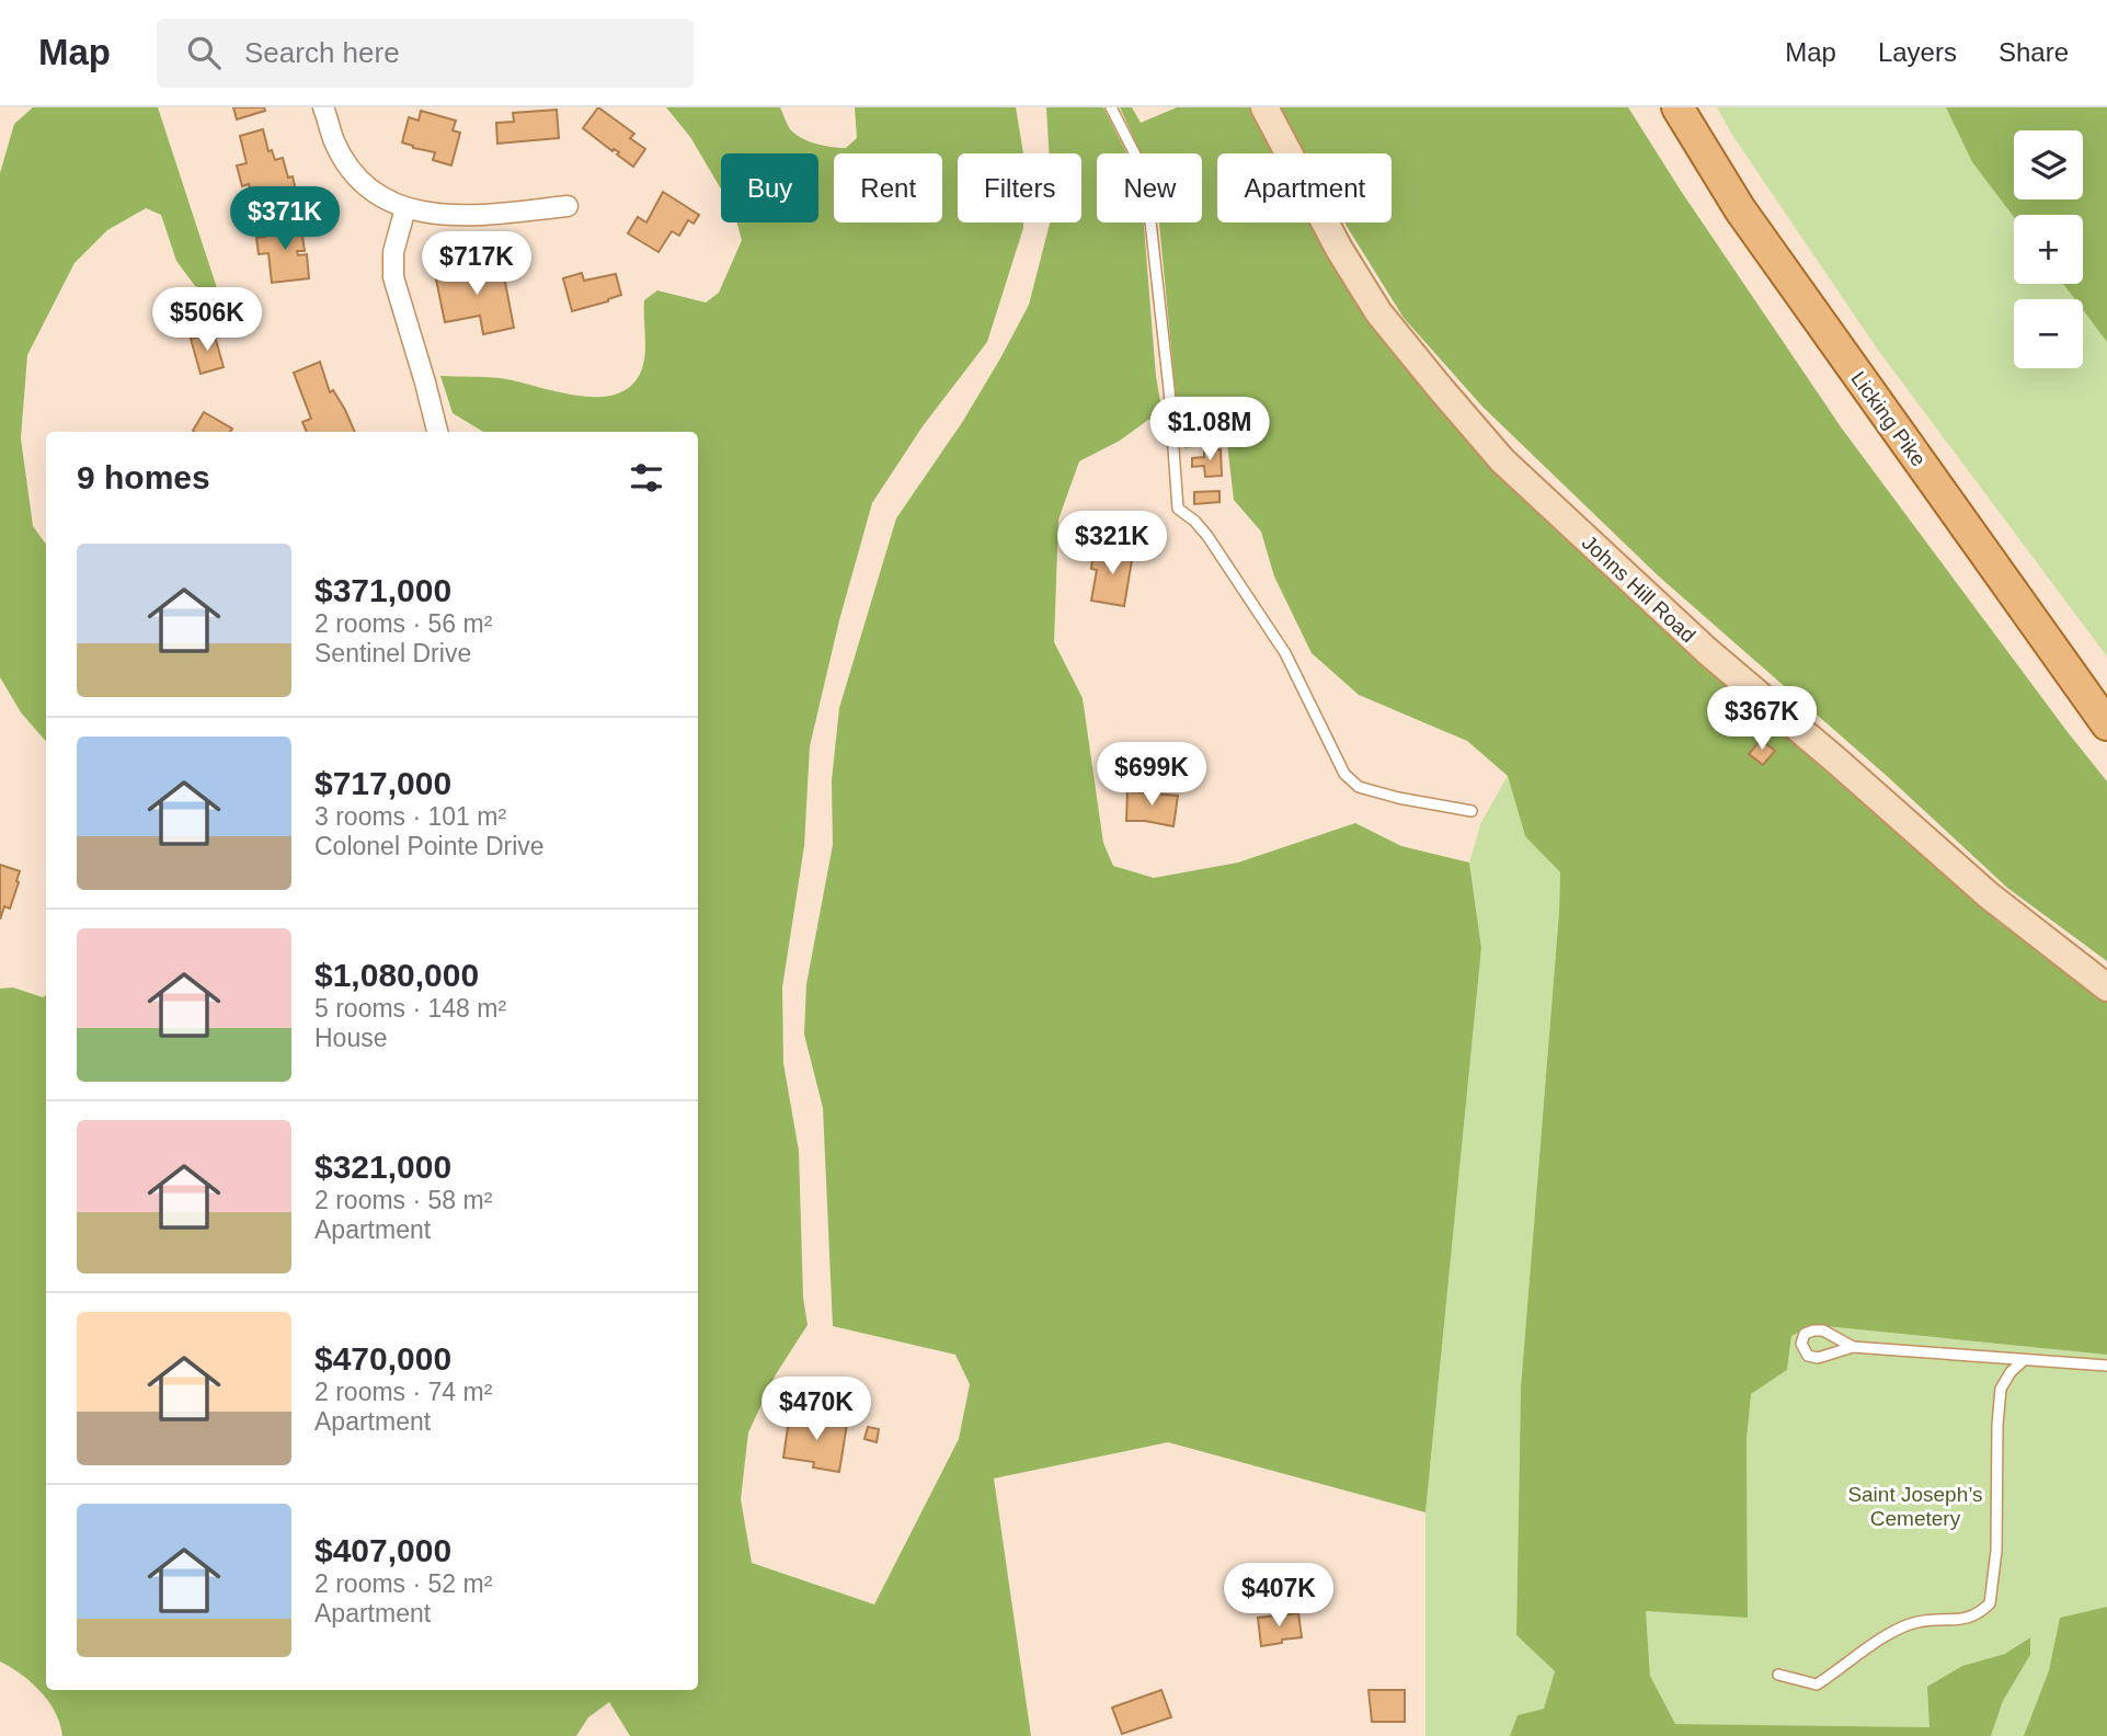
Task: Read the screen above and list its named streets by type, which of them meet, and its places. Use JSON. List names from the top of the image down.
{
  "streets": {
    "main road": ["Licking Pike", "Johns Hill Road"]
  },
  "parks": ["Saint Joseph’s Cemetery"],
  "page": {
    "header": "Map",
    "search": "Search here",
    "nav": ["Map", "Layers", "Share"],
    "map_buttons": ["+", "−"],
    "chip": [
      "Buy",
      "Rent",
      "Filters",
      "New",
      "Apartment"
    ],
    "price": [
      "$371K",
      "$717K",
      "$506K",
      "$1.08M",
      "$321K",
      "$367K",
      "$699K",
      "$470K",
      "$407K"
    ],
    "heading": "9 homes",
    "list": [
      {
        "name": "$371,000",
        "note": "2 rooms · 56 m² · Sentinel Drive"
      },
      {
        "name": "$717,000",
        "note": "3 rooms · 101 m² · Colonel Pointe Drive"
      },
      {
        "name": "$1,080,000",
        "note": "5 rooms · 148 m² · House"
      },
      {
        "name": "$321,000",
        "note": "2 rooms · 58 m² · Apartment"
      },
      {
        "name": "$470,000",
        "note": "2 rooms · 74 m² · Apartment"
      },
      {
        "name": "$407,000",
        "note": "2 rooms · 52 m² · Apartment"
      }
    ]
  }
}
